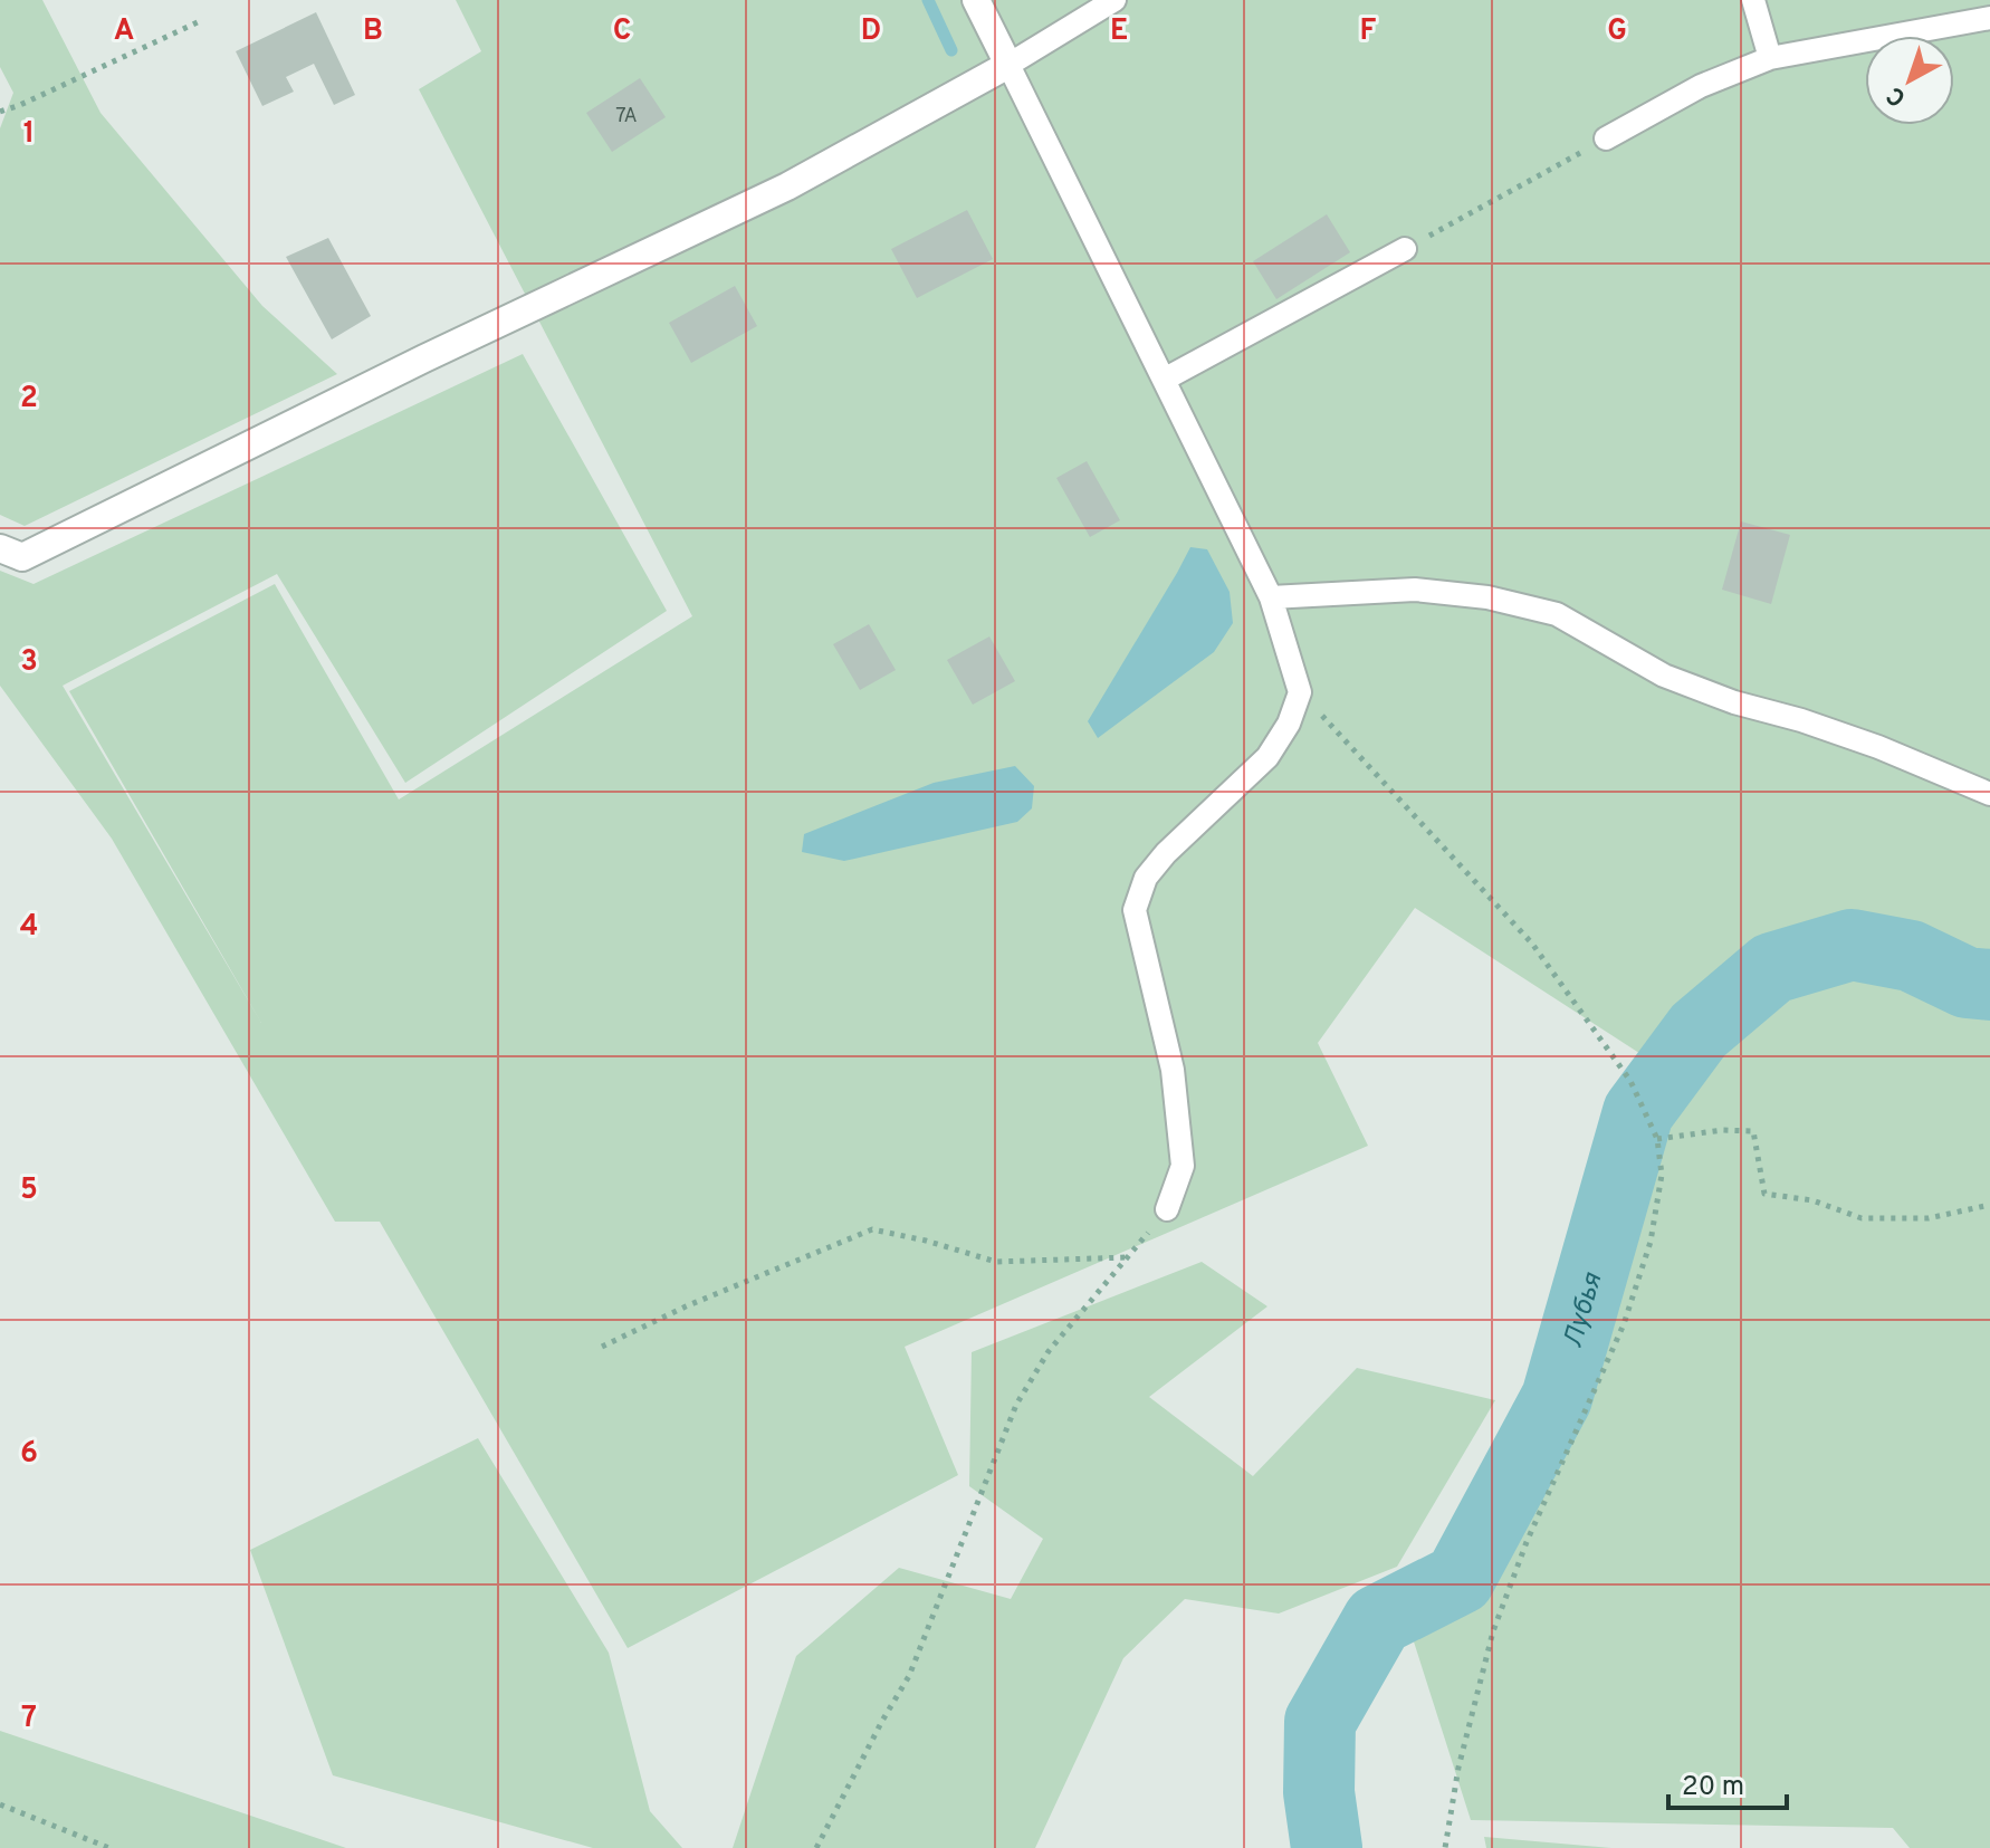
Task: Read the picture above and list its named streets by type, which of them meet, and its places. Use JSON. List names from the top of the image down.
{
  "water": ["Лубья"],
  "house_numbers": ["7А"],
  "scale_bar": "20 m",
  "north": "bottom left",
  "grid": {
    "columns": [
      "A",
      "B",
      "C",
      "D",
      "E",
      "F",
      "G"
    ],
    "rows": [
      "1",
      "2",
      "3",
      "4",
      "5",
      "6",
      "7"
    ]
  }
}
